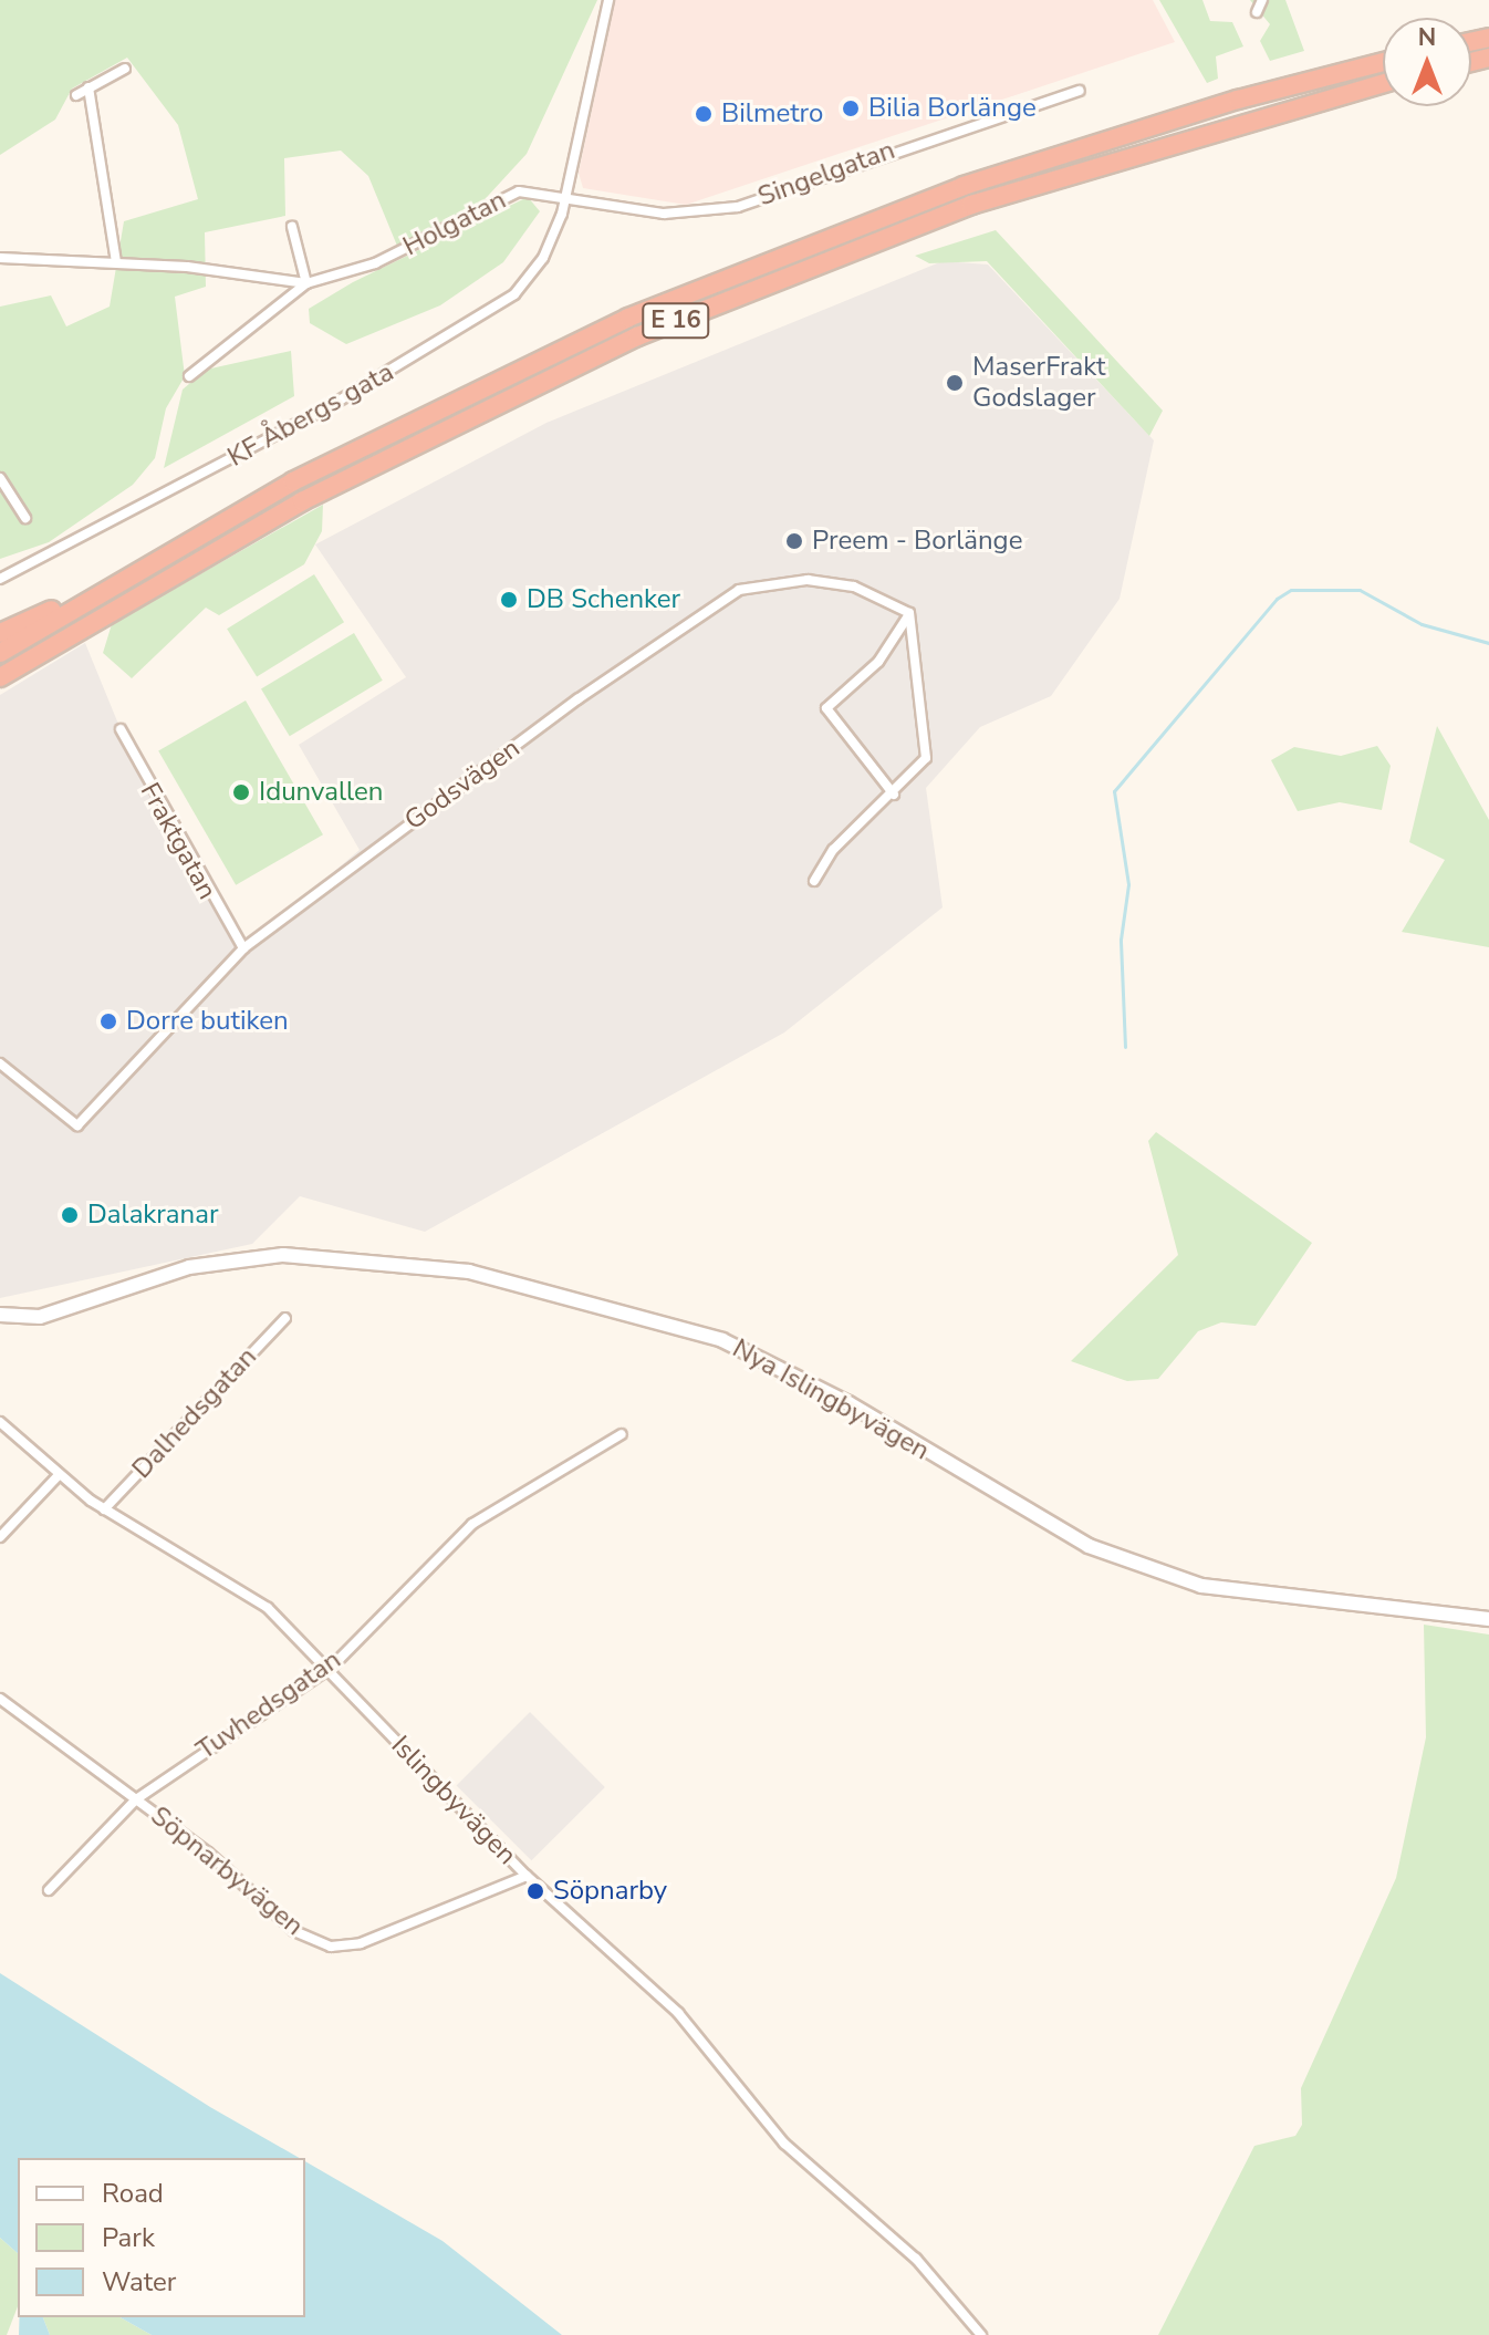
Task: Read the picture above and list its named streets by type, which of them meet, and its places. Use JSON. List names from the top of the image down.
{
  "streets": {
    "highway": ["E 16"],
    "street": [
      "Singelgatan",
      "Holgatan",
      "KF Åbergs gata",
      "Godsvägen",
      "Fraktgatan",
      "Nya Islingbyvägen",
      "Dalhedsgatan",
      "Tuvhedsgatan",
      "Islingbyvägen",
      "Söpnarbyvägen"
    ]
  },
  "crossings": [
    ["Singelgatan", "Holgatan"],
    ["Singelgatan", "KF Åbergs gata"],
    ["Holgatan", "KF Åbergs gata"],
    ["Godsvägen", "Fraktgatan"],
    ["Dalhedsgatan", "Islingbyvägen"],
    ["Tuvhedsgatan", "Islingbyvägen"],
    ["Tuvhedsgatan", "Söpnarbyvägen"],
    ["Islingbyvägen", "Söpnarbyvägen"]
  ],
  "places": [
    "Bilia Borlänge",
    "Bilmetro",
    "MaserFrakt Godslager",
    "Preem - Borlänge",
    "DB Schenker",
    "Idunvallen",
    "Dorre butiken",
    "Dalakranar",
    "Söpnarby"
  ],
  "legend": ["Road", "Park", "Water"],
  "north": "top"
}
